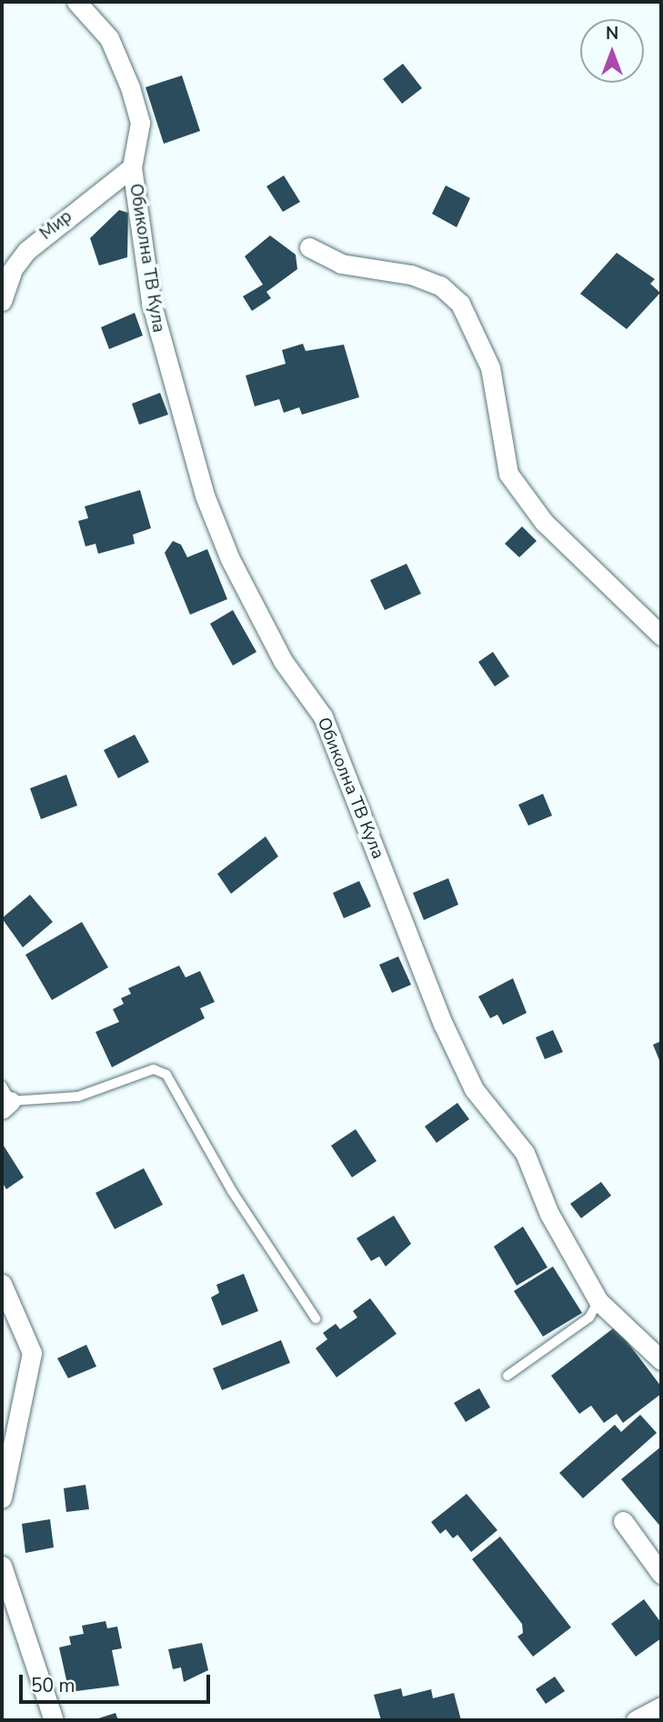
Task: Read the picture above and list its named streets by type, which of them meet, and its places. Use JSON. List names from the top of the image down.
{
  "streets": {
    "street": ["Мир", "Обиколна ТВ Кула"]
  },
  "crossings": [
    ["Мир", "Обиколна ТВ Кула"]
  ],
  "scale_bar": "50 m",
  "north": "top"
}
